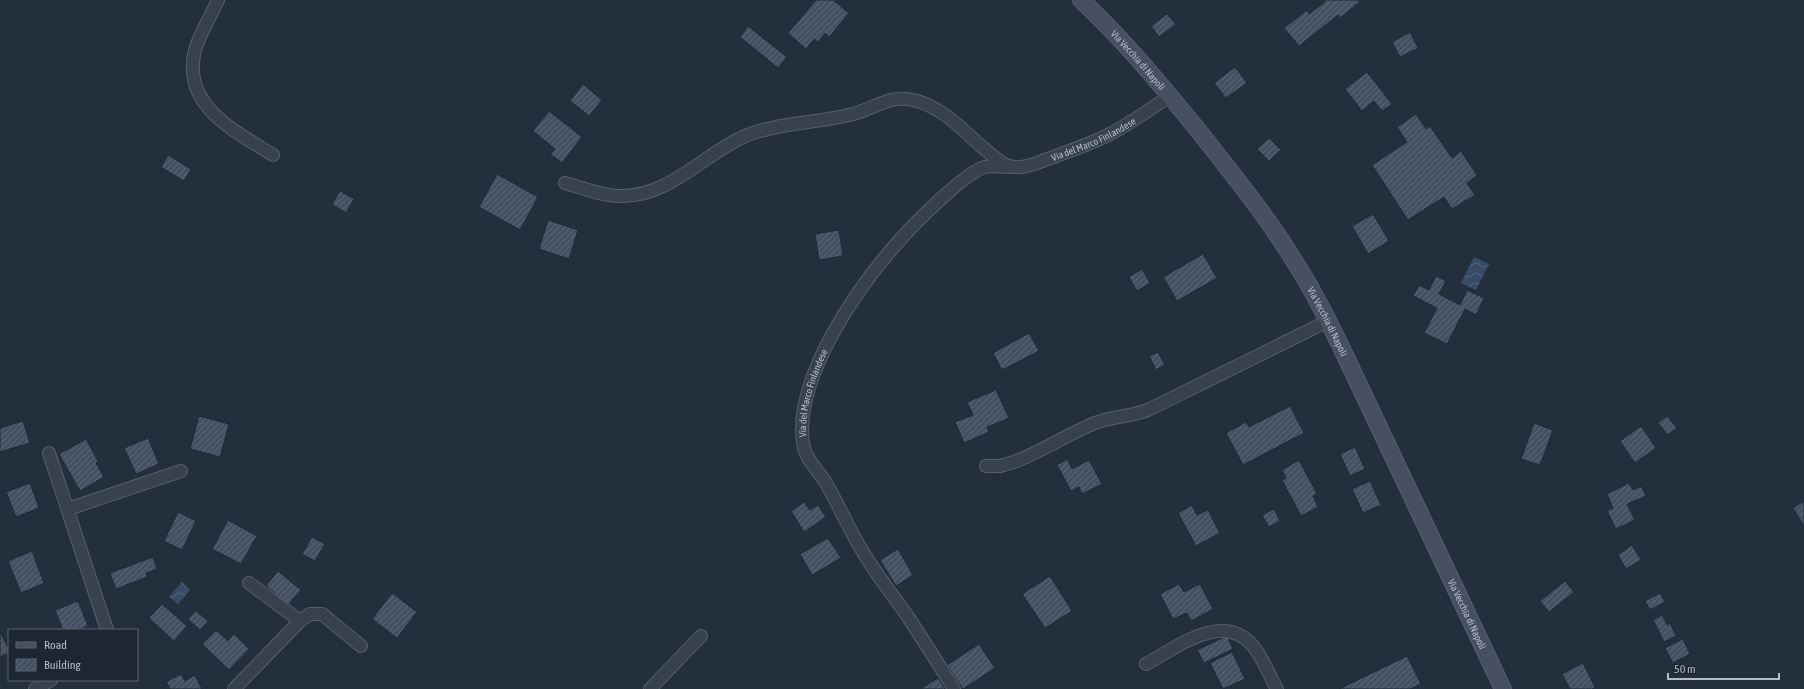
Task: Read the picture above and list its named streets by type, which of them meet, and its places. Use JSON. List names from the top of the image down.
{
  "streets": {
    "street": ["Via Vecchia di Napoli", "Via del Marco Finlandese"]
  },
  "crossings": [
    ["Via Vecchia di Napoli", "Via del Marco Finlandese"]
  ],
  "legend": ["Road", "Building"],
  "scale_bar": "50 m"
}
